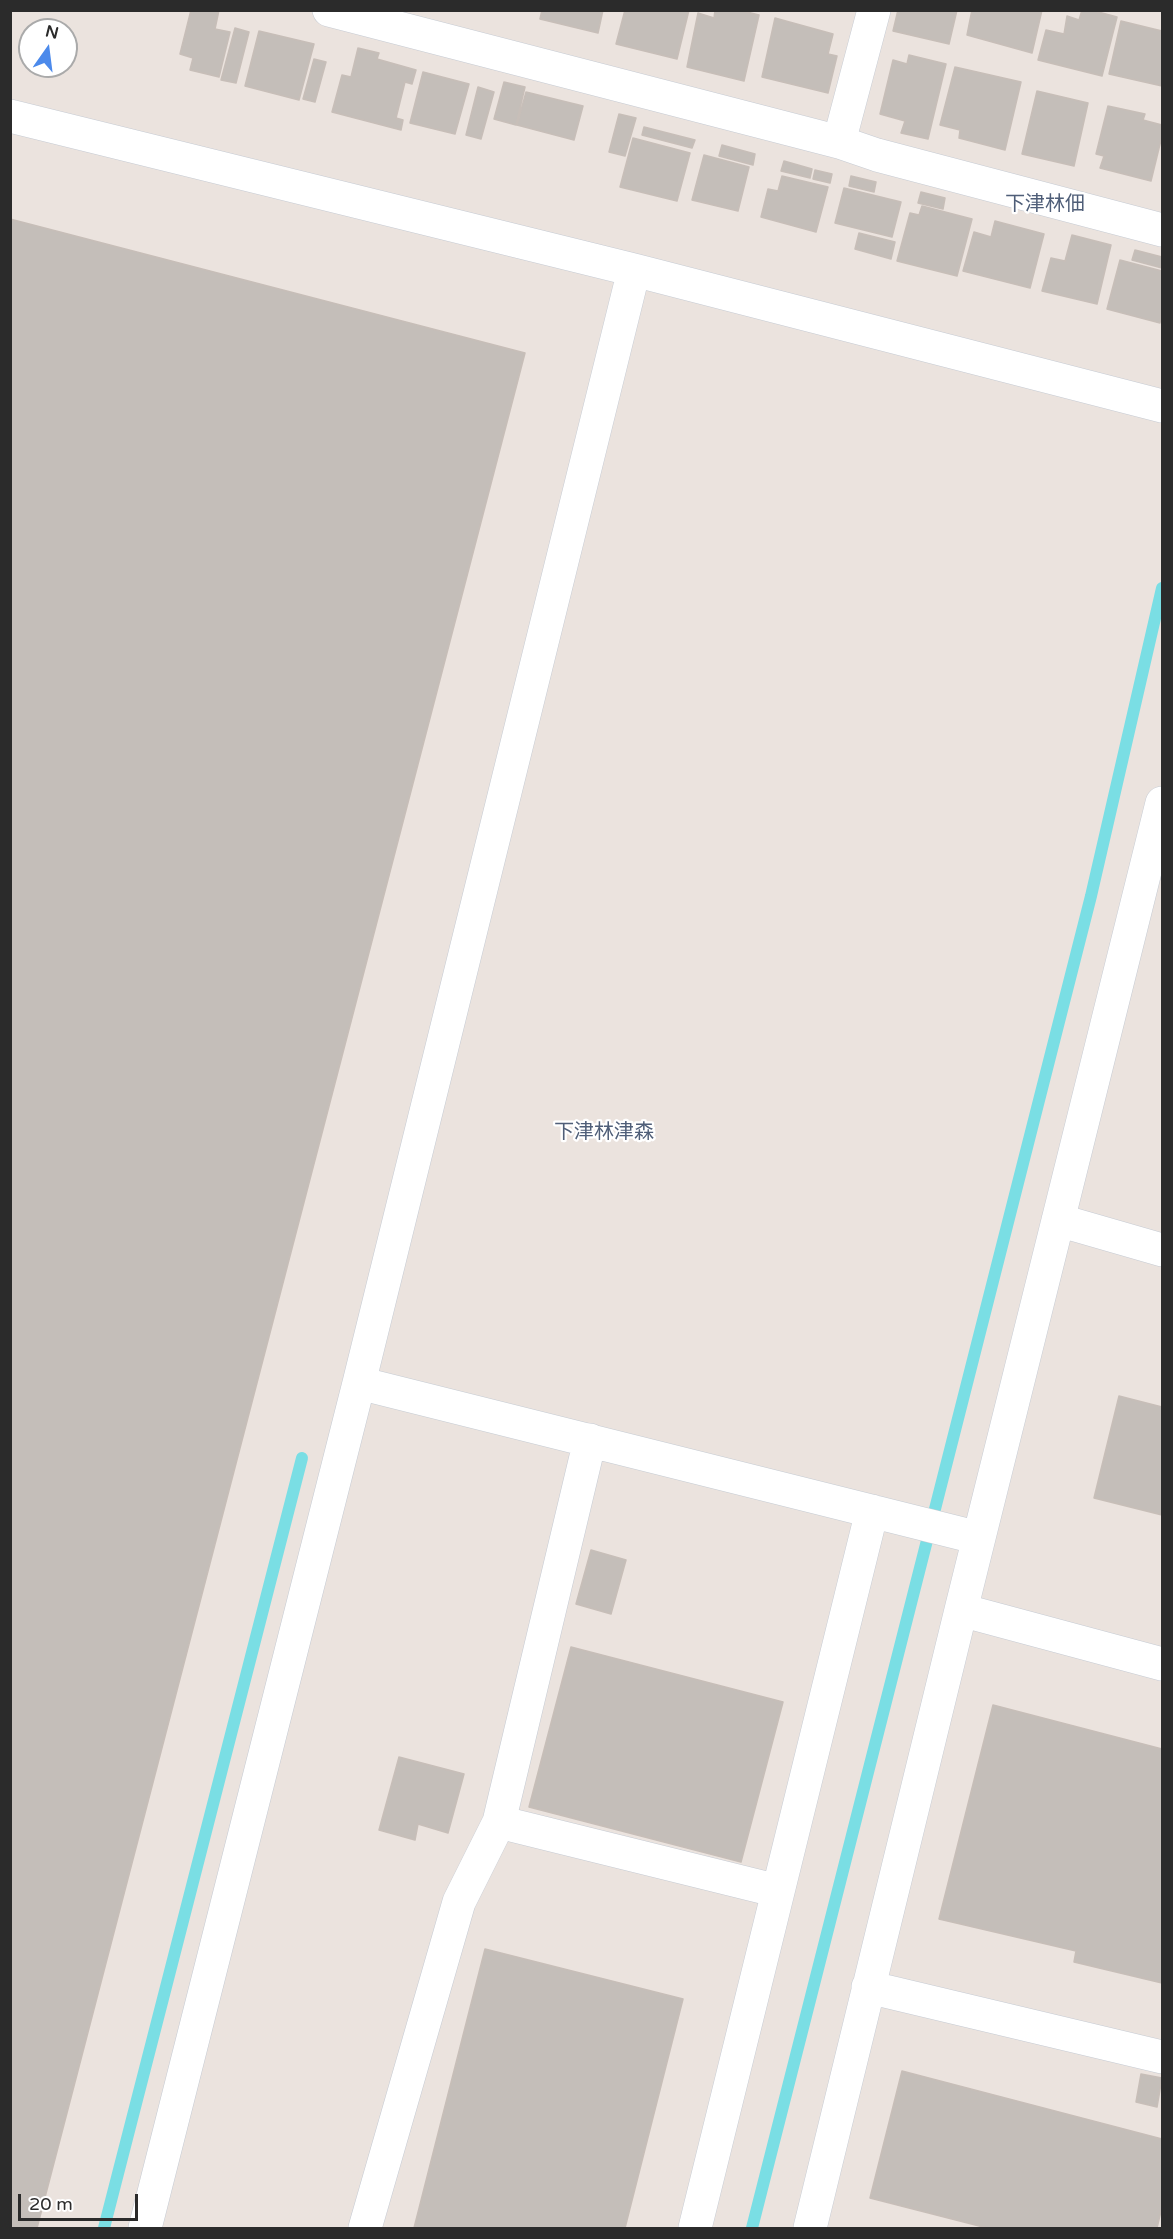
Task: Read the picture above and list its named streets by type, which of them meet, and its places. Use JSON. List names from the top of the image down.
{
  "districts": ["下津林佃", "下津林津森"],
  "scale_bar": "20 m",
  "north": "top"
}
